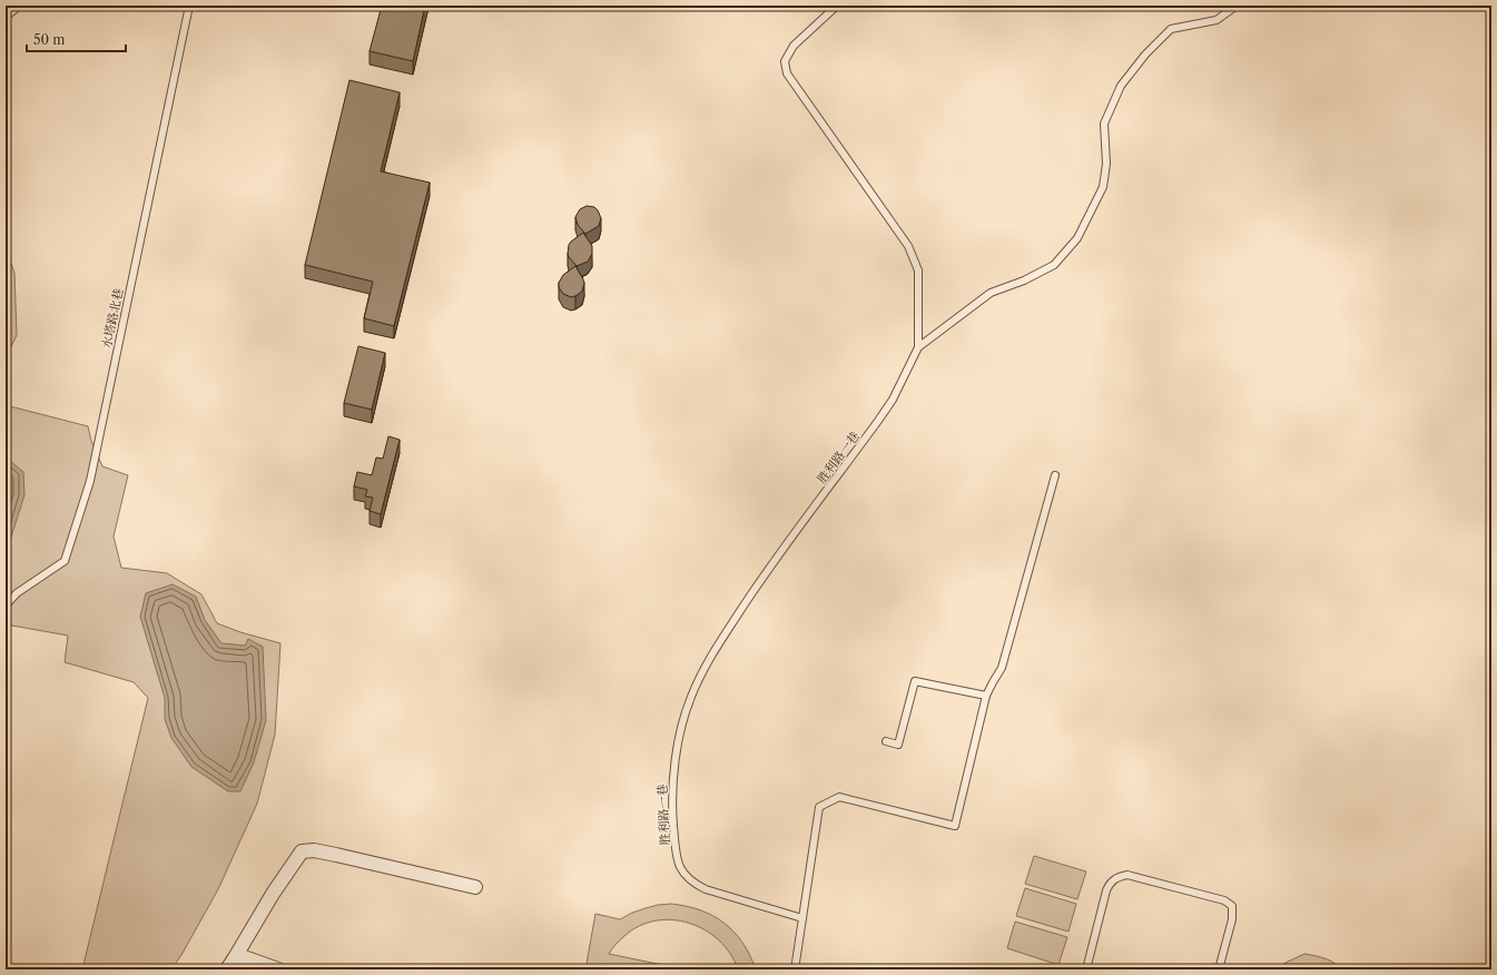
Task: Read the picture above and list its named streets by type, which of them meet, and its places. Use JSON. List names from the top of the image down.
{
  "streets": {
    "lane": ["水塔路北巷", "胜利路一巷"]
  },
  "scale_bar": "50 m"
}
